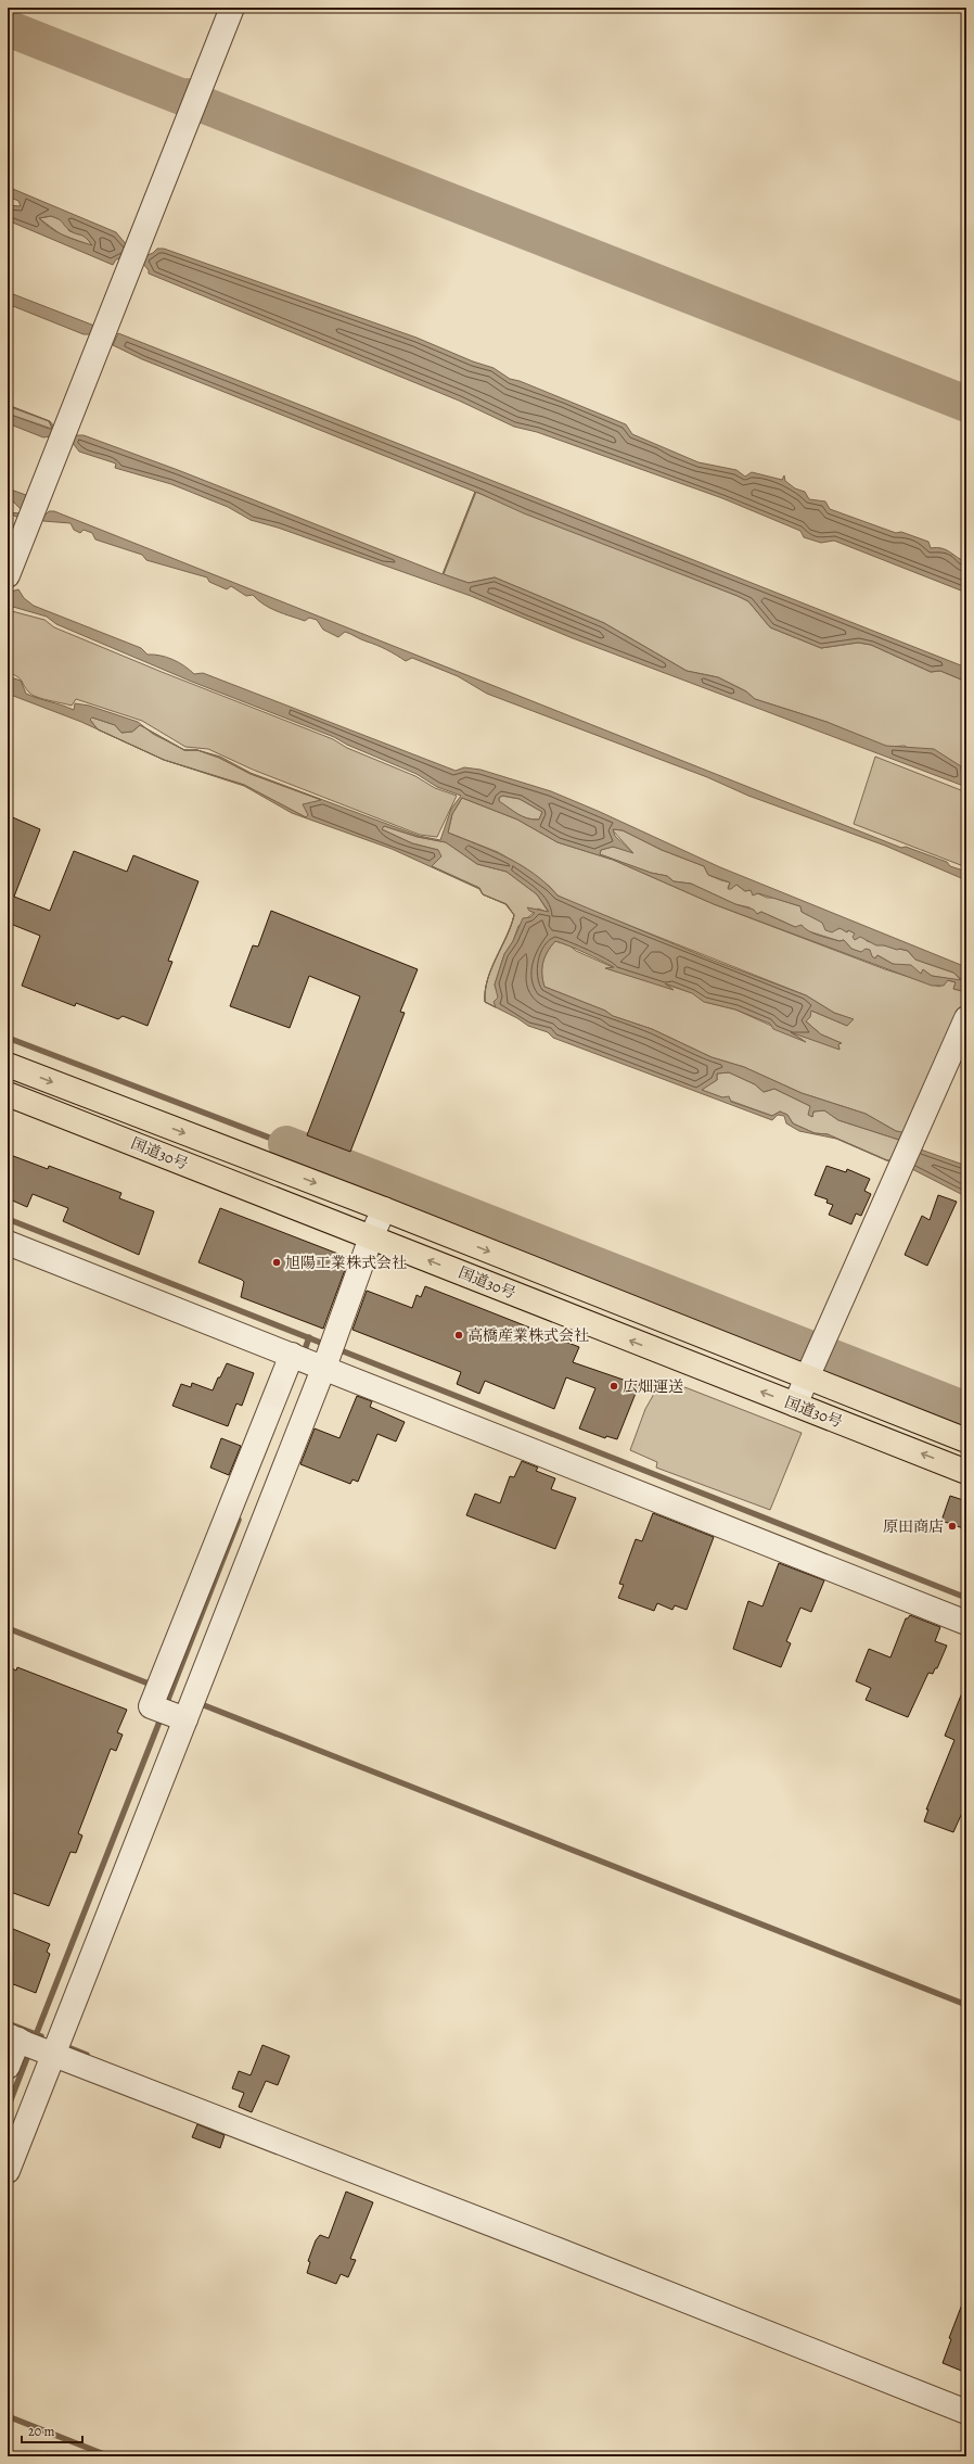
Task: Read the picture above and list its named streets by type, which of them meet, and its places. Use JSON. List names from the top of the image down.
{
  "streets": {
    "highway": ["国道30号"]
  },
  "places": [
    "旭陽工業株式会社",
    "高橋産業株式会社",
    "広畑運送",
    "原田商店"
  ],
  "scale_bar": "20 m"
}
